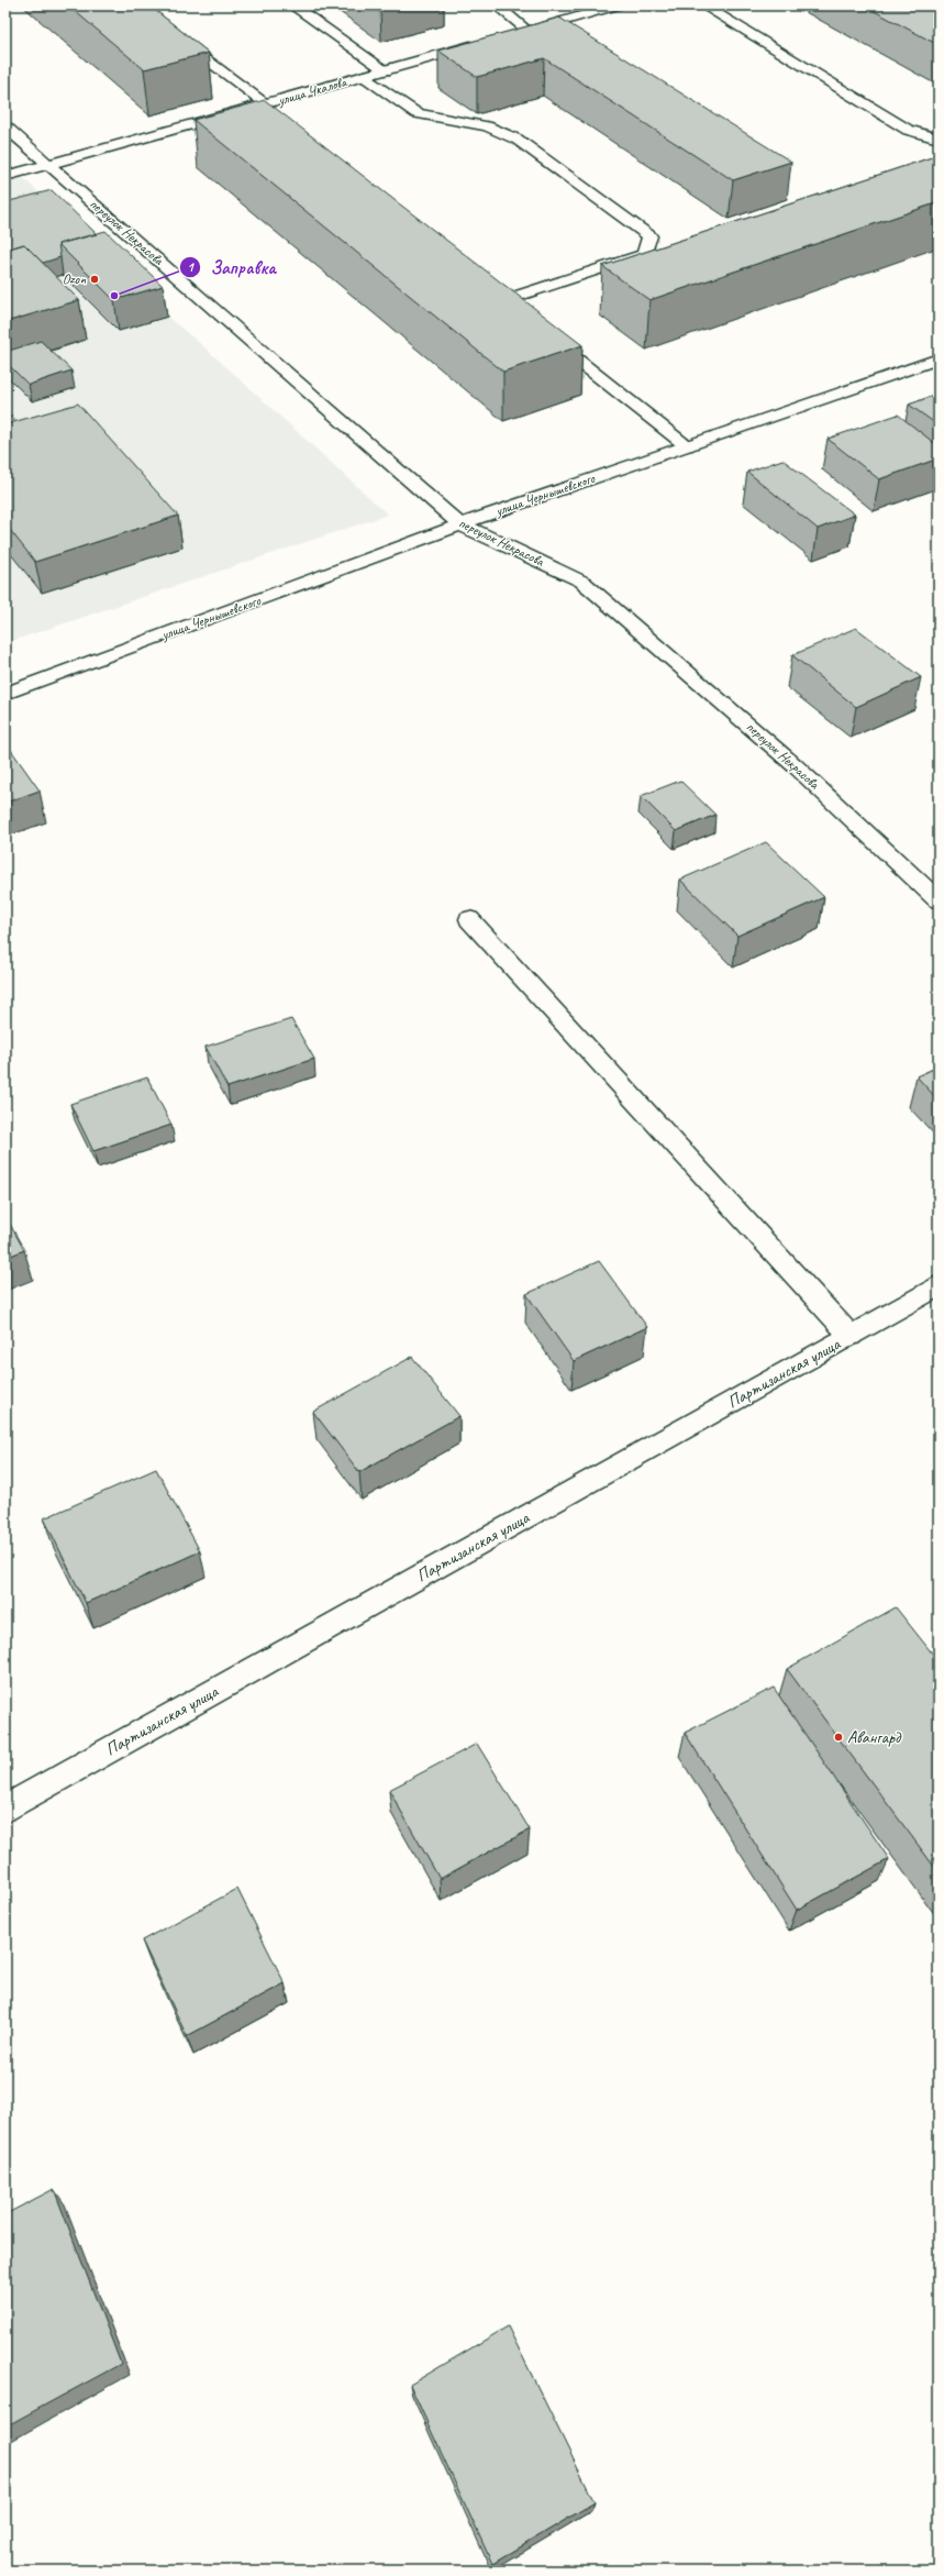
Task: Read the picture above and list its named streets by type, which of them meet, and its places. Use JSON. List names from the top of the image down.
{
  "streets": {
    "street": [
      "улица Чкалова",
      "переулок Некрасова",
      "улица Чернышевского",
      "Партизанская улица"
    ]
  },
  "crossings": [
    ["улица Чкалова", "переулок Некрасова"],
    ["переулок Некрасова", "улица Чернышевского"]
  ],
  "places": ["Ozon", "Заправка", "Авангард"]
}
